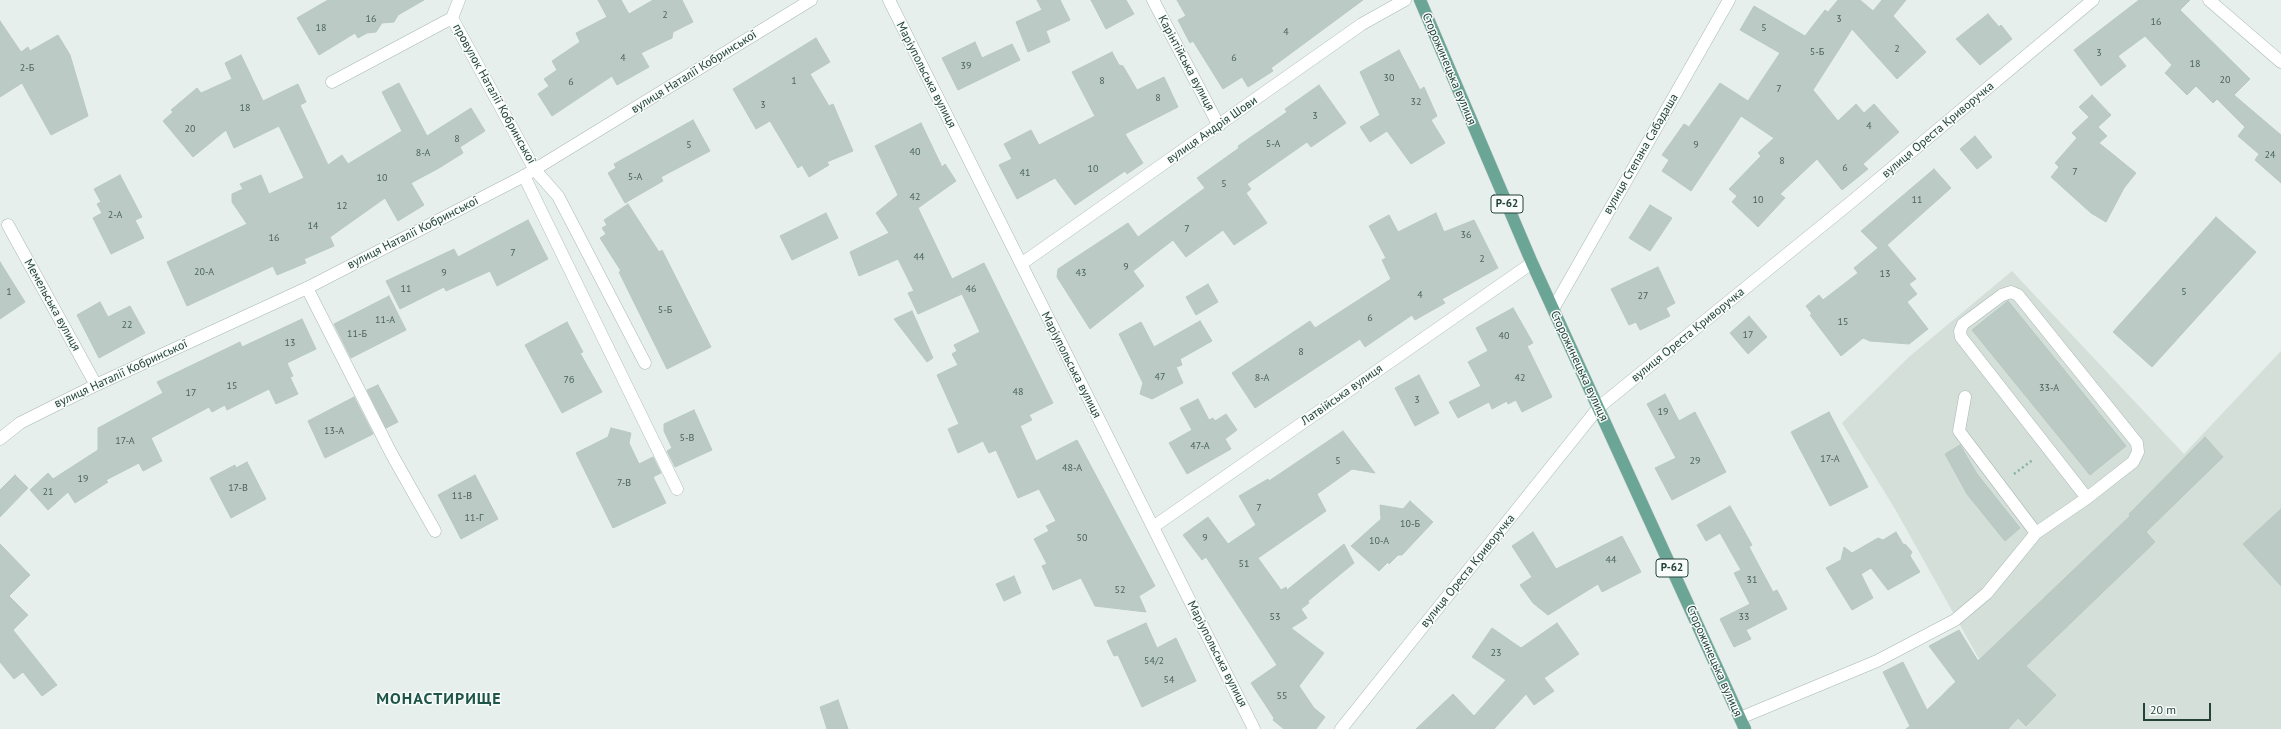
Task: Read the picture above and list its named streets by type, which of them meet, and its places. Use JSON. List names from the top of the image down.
{
  "streets": {
    "main road": ["Сторожинецька вулиця", "Р-62"],
    "street": [
      "Карінтійська вулиця",
      "вулиця Наталії Кобринської",
      "Маріупольська вулиця",
      "провулок Наталії Кобринської",
      "вулиця Андрія Шови",
      "вулиця Ореста Криворучка",
      "вулиця Степана Сабадаша",
      "Мемельська вулиця",
      "Латвійська вулиця"
    ]
  },
  "crossings": [
    ["Карінтійська вулиця", "вулиця Андрія Шови"],
    ["Сторожинецька вулиця", "вулиця Ореста Криворучка"],
    ["Сторожинецька вулиця", "вулиця Степана Сабадаша"],
    ["Сторожинецька вулиця", "Латвійська вулиця"],
    ["вулиця Наталії Кобринської", "провулок Наталії Кобринської"],
    ["вулиця Наталії Кобринської", "Мемельська вулиця"],
    ["Маріупольська вулиця", "вулиця Андрія Шови"],
    ["Маріупольська вулиця", "Латвійська вулиця"]
  ],
  "districts": ["МОНАСТИРИЩЕ"],
  "house_numbers": [
    "2",
    "16",
    "3",
    "16",
    "18",
    "5",
    "4",
    "2",
    "5-Б",
    "3",
    "4",
    "6",
    "18",
    "39",
    "2-Б",
    "30",
    "20",
    "1",
    "8",
    "6",
    "7",
    "8",
    "32",
    "3",
    "18",
    "3",
    "4",
    "20",
    "8",
    "5-А",
    "5",
    "9",
    "40",
    "8-А",
    "24",
    "8",
    "6",
    "10",
    "7",
    "41",
    "5-А",
    "10",
    "5",
    "42",
    "10",
    "11",
    "12",
    "2-А",
    "14",
    "7",
    "36",
    "16",
    "7",
    "44",
    "2",
    "9",
    "20-А",
    "9",
    "43",
    "13",
    "11",
    "46",
    "1",
    "5",
    "4",
    "27",
    "5-Б",
    "6",
    "11-А",
    "15",
    "22",
    "11-Б",
    "17",
    "40",
    "13",
    "8",
    "47",
    "8-А",
    "42",
    "7б",
    "15",
    "33-А",
    "48",
    "17",
    "3",
    "19",
    "13-А",
    "5-В",
    "17-А",
    "47-А",
    "17-А",
    "5",
    "29",
    "48-А",
    "19",
    "7-В",
    "17-В",
    "21",
    "11-В",
    "7",
    "11-Г",
    "10-Б",
    "50",
    "9",
    "10-А",
    "44",
    "51",
    "31",
    "52",
    "53",
    "33",
    "23",
    "54/2",
    "54",
    "55"
  ],
  "scale_bar": "20 m"
}
